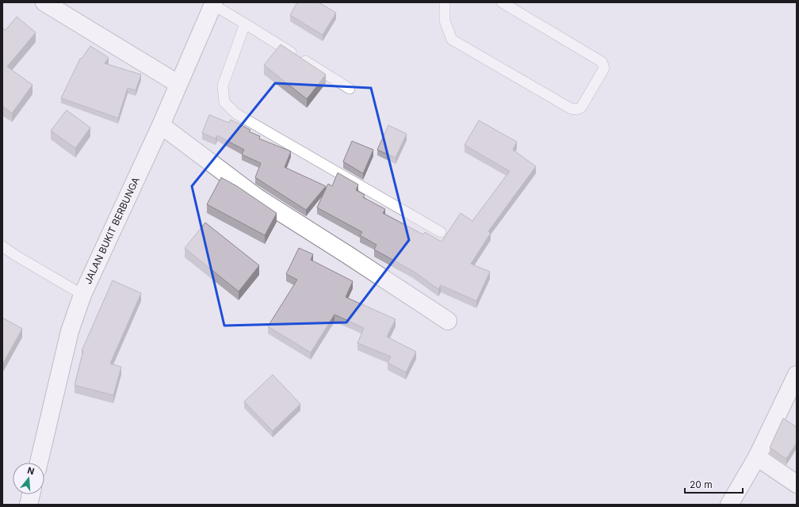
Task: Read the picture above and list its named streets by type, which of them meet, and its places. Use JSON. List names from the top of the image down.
{
  "streets": {
    "street": ["JALAN BUKIT BERBUNGA"]
  },
  "scale_bar": "20 m",
  "north": "top"
}
